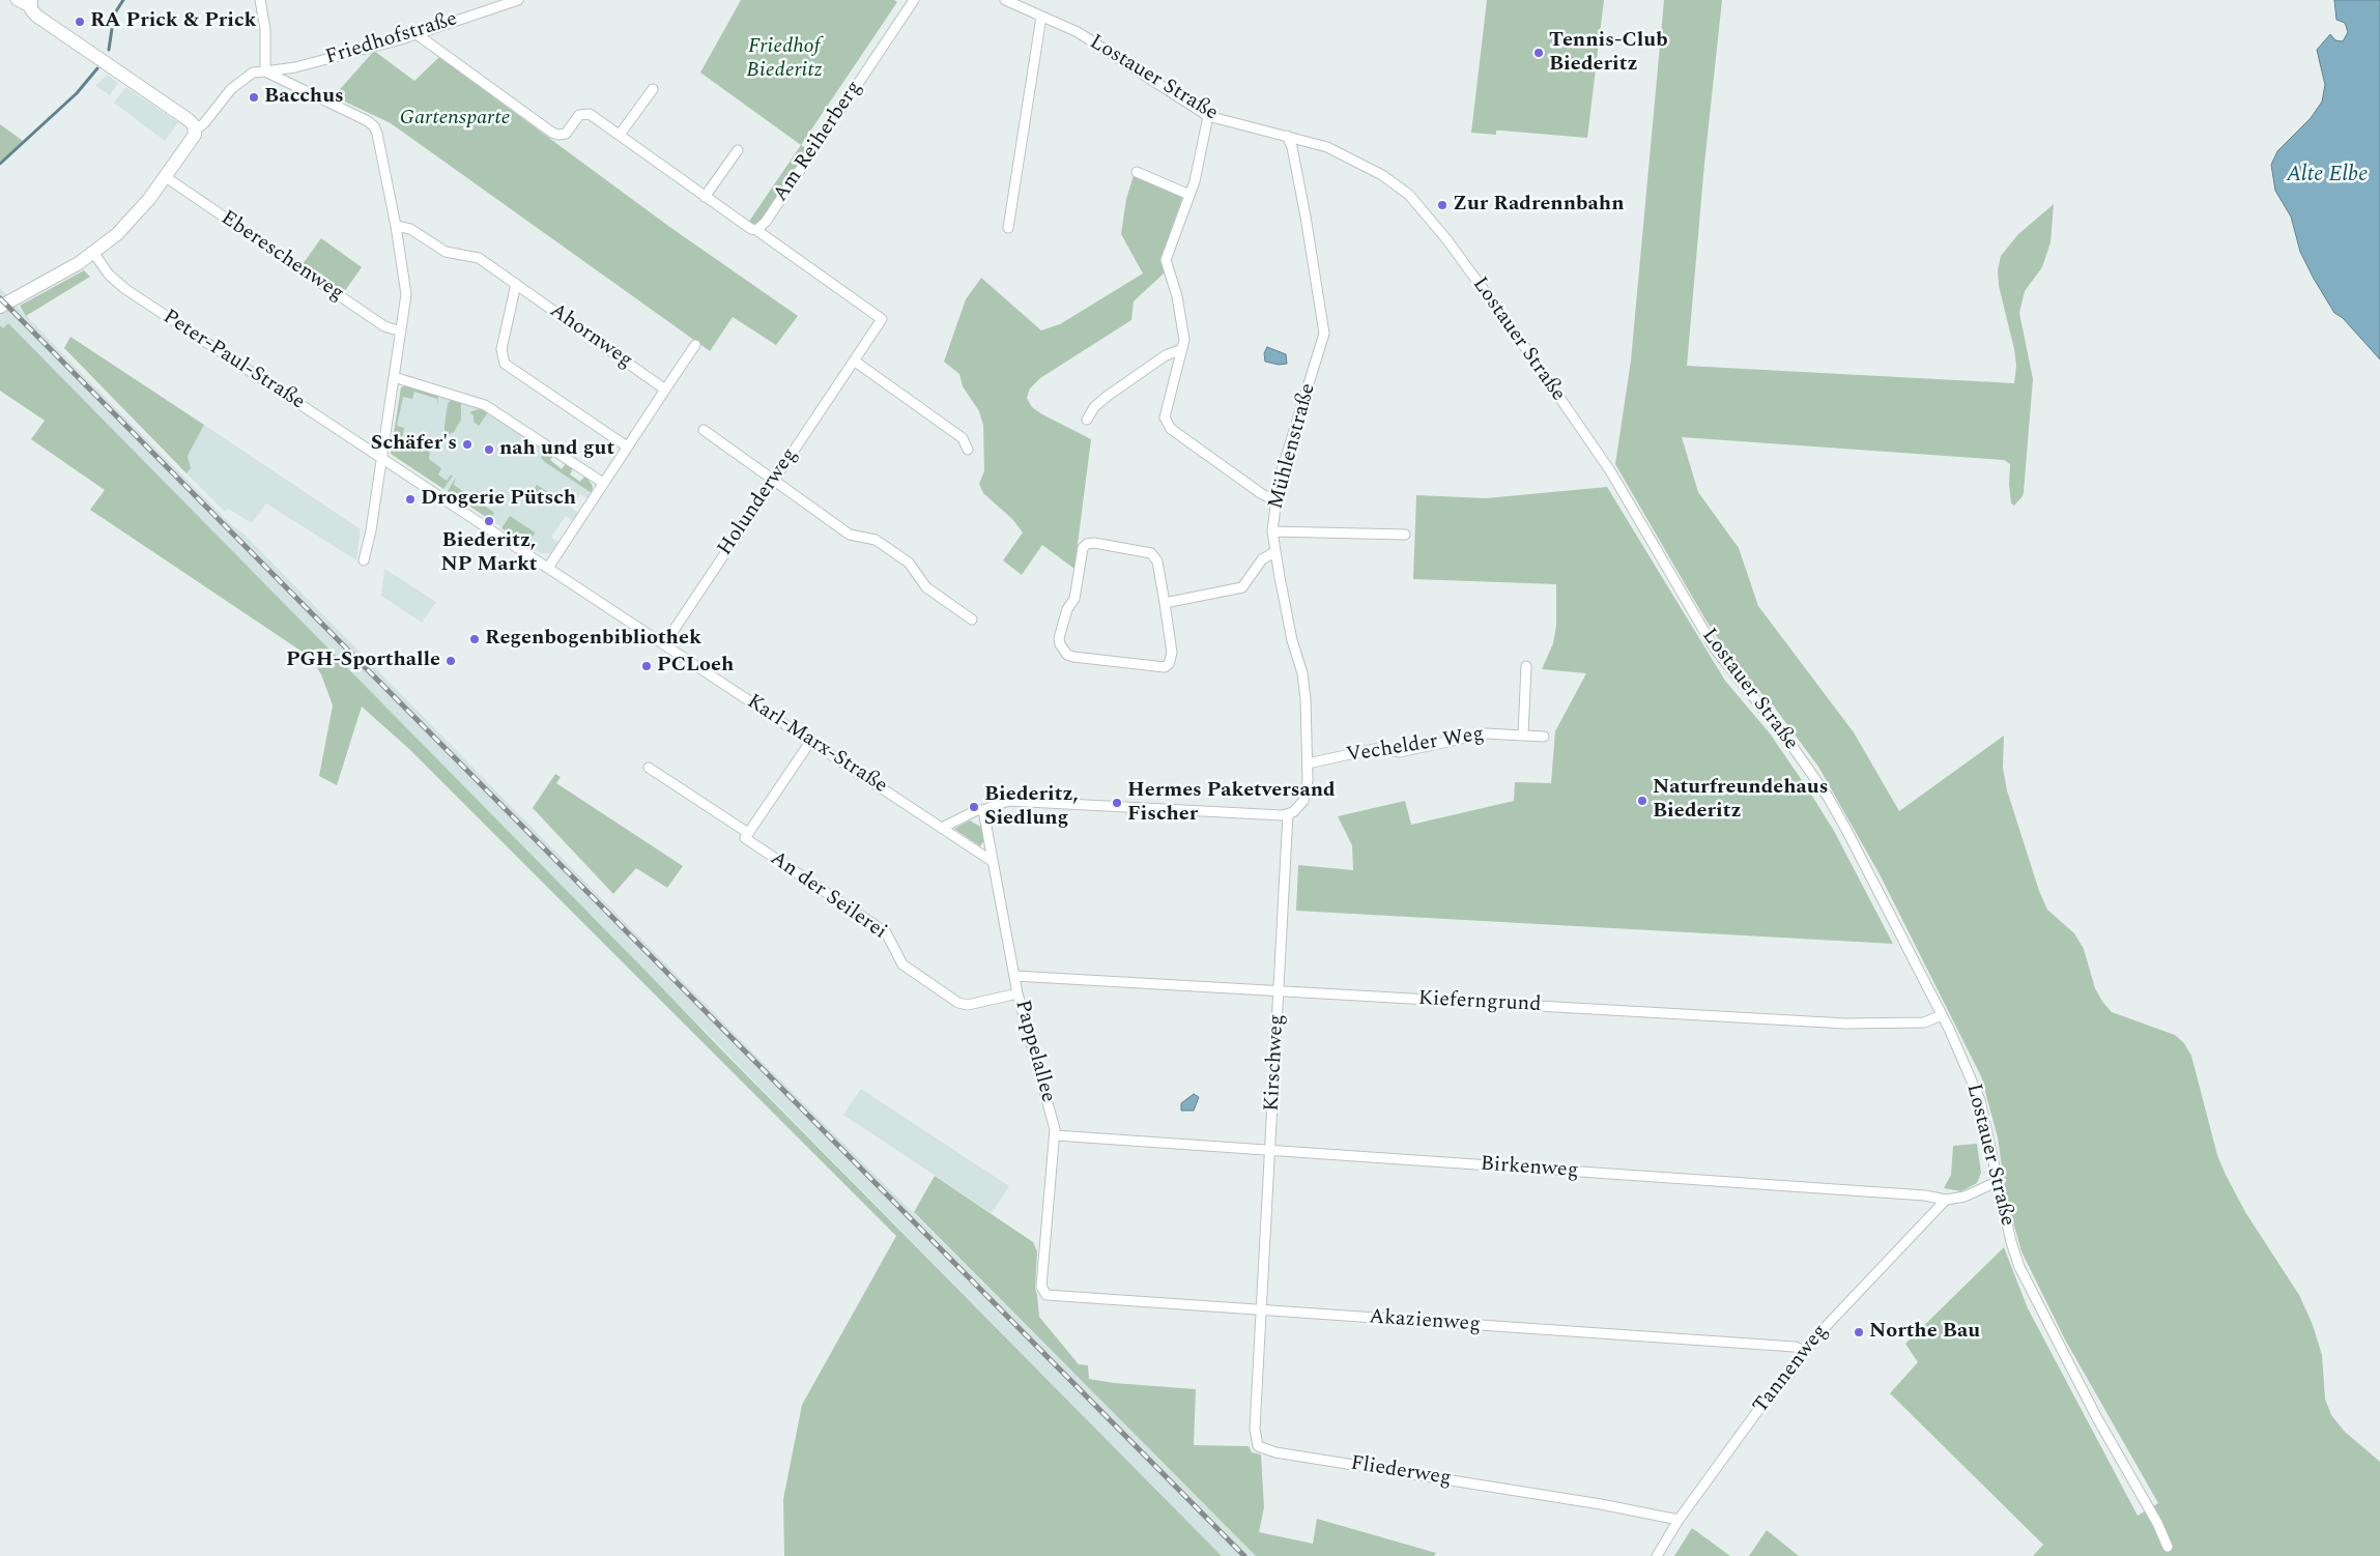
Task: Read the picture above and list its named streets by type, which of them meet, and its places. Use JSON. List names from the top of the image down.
{
  "streets": {
    "street": [
      "Friedhofstraße",
      "Lostauer Straße",
      "Am Reiherberg",
      "Ebereschenweg",
      "Ahornweg",
      "Peter-Paul-Straße",
      "Mühlenstraße",
      "Holunderweg",
      "Karl-Marx-Straße",
      "Vechelder Weg",
      "An der Seilerei",
      "Kieferngrund",
      "Pappelallee",
      "Kirschweg",
      "Birkenweg",
      "Akazienweg",
      "Tannenweg",
      "Fliederweg"
    ]
  },
  "crossings": [
    ["Lostauer Straße", "Mühlenstraße"],
    ["Lostauer Straße", "Kieferngrund"],
    ["Lostauer Straße", "Birkenweg"],
    ["Am Reiherberg", "Holunderweg"],
    ["Peter-Paul-Straße", "Karl-Marx-Straße"],
    ["Mühlenstraße", "Vechelder Weg"],
    ["Mühlenstraße", "Kirschweg"],
    ["Holunderweg", "Karl-Marx-Straße"],
    ["Karl-Marx-Straße", "Pappelallee"],
    ["An der Seilerei", "Pappelallee"],
    ["Kieferngrund", "Pappelallee"],
    ["Kieferngrund", "Kirschweg"],
    ["Pappelallee", "Birkenweg"],
    ["Pappelallee", "Akazienweg"],
    ["Kirschweg", "Birkenweg"],
    ["Kirschweg", "Akazienweg"],
    ["Kirschweg", "Fliederweg"],
    ["Birkenweg", "Tannenweg"],
    ["Akazienweg", "Tannenweg"],
    ["Akazienweg", "Fliederweg"],
    ["Tannenweg", "Fliederweg"]
  ],
  "water": ["Alte Elbe"],
  "parks": ["Friedhof Biederitz", "Gartensparte"],
  "places": [
    "RA Prick & Prick",
    "Tennis-Club Biederitz",
    "Bacchus",
    "Zur Radrennbahn",
    "Schäfer's",
    "nah und gut",
    "Drogerie Pütsch",
    "Biederitz, NP Markt",
    "Regenbogenbibliothek",
    "PGH-Sporthalle",
    "PCLoeh",
    "Naturfreundehaus Biederitz",
    "Hermes Paketversand Fischer",
    "Biederitz, Siedlung",
    "Northe Bau"
  ]
}
